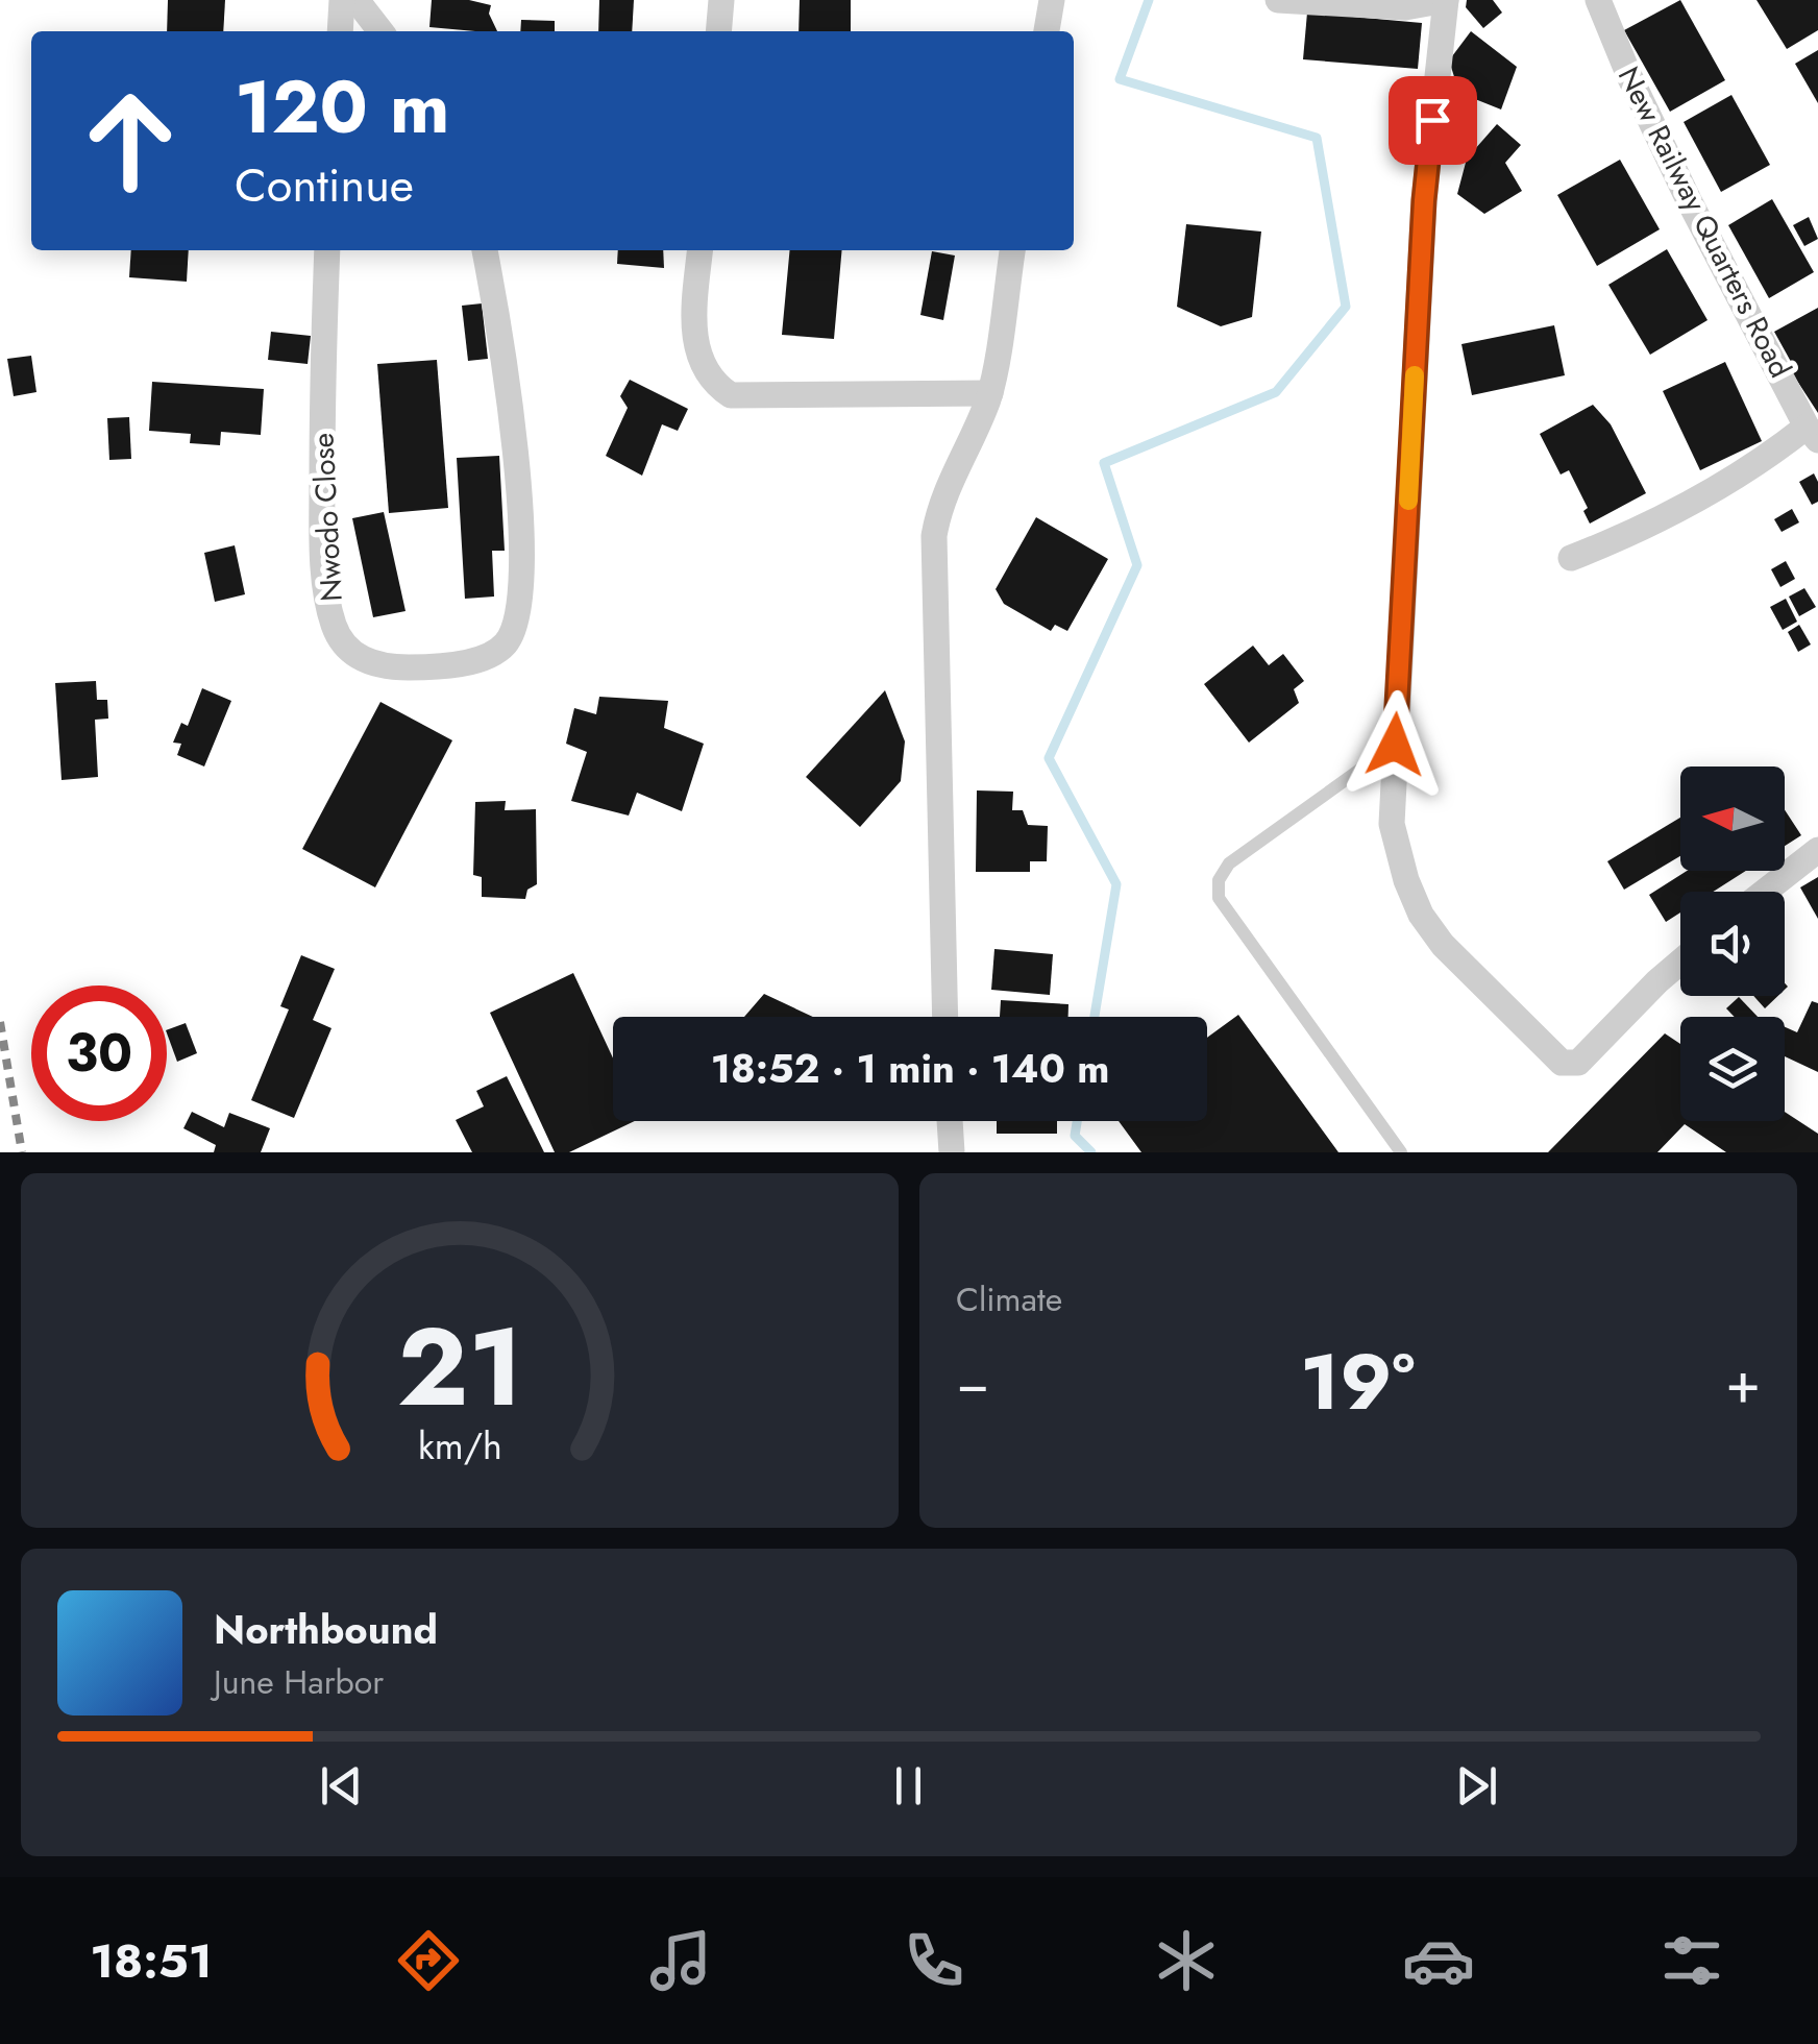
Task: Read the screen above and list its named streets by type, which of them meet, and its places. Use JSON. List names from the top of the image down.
{
  "streets": {
    "street": ["New Railway Quarters Road", "Nwodo Close"]
  },
  "north": "left",
  "page": {
    "turn": ["120 m", "Continue"],
    "limit": "30",
    "trip": "18:52 · 1 min · 140 m",
    "tile": "Climate",
    "heat": ["−", "19°", "+"],
    "song": ["Northbound", "June Harbor"],
    "tabs": "18:51",
    "gauge": ["21", "km/h"]
  }
}
